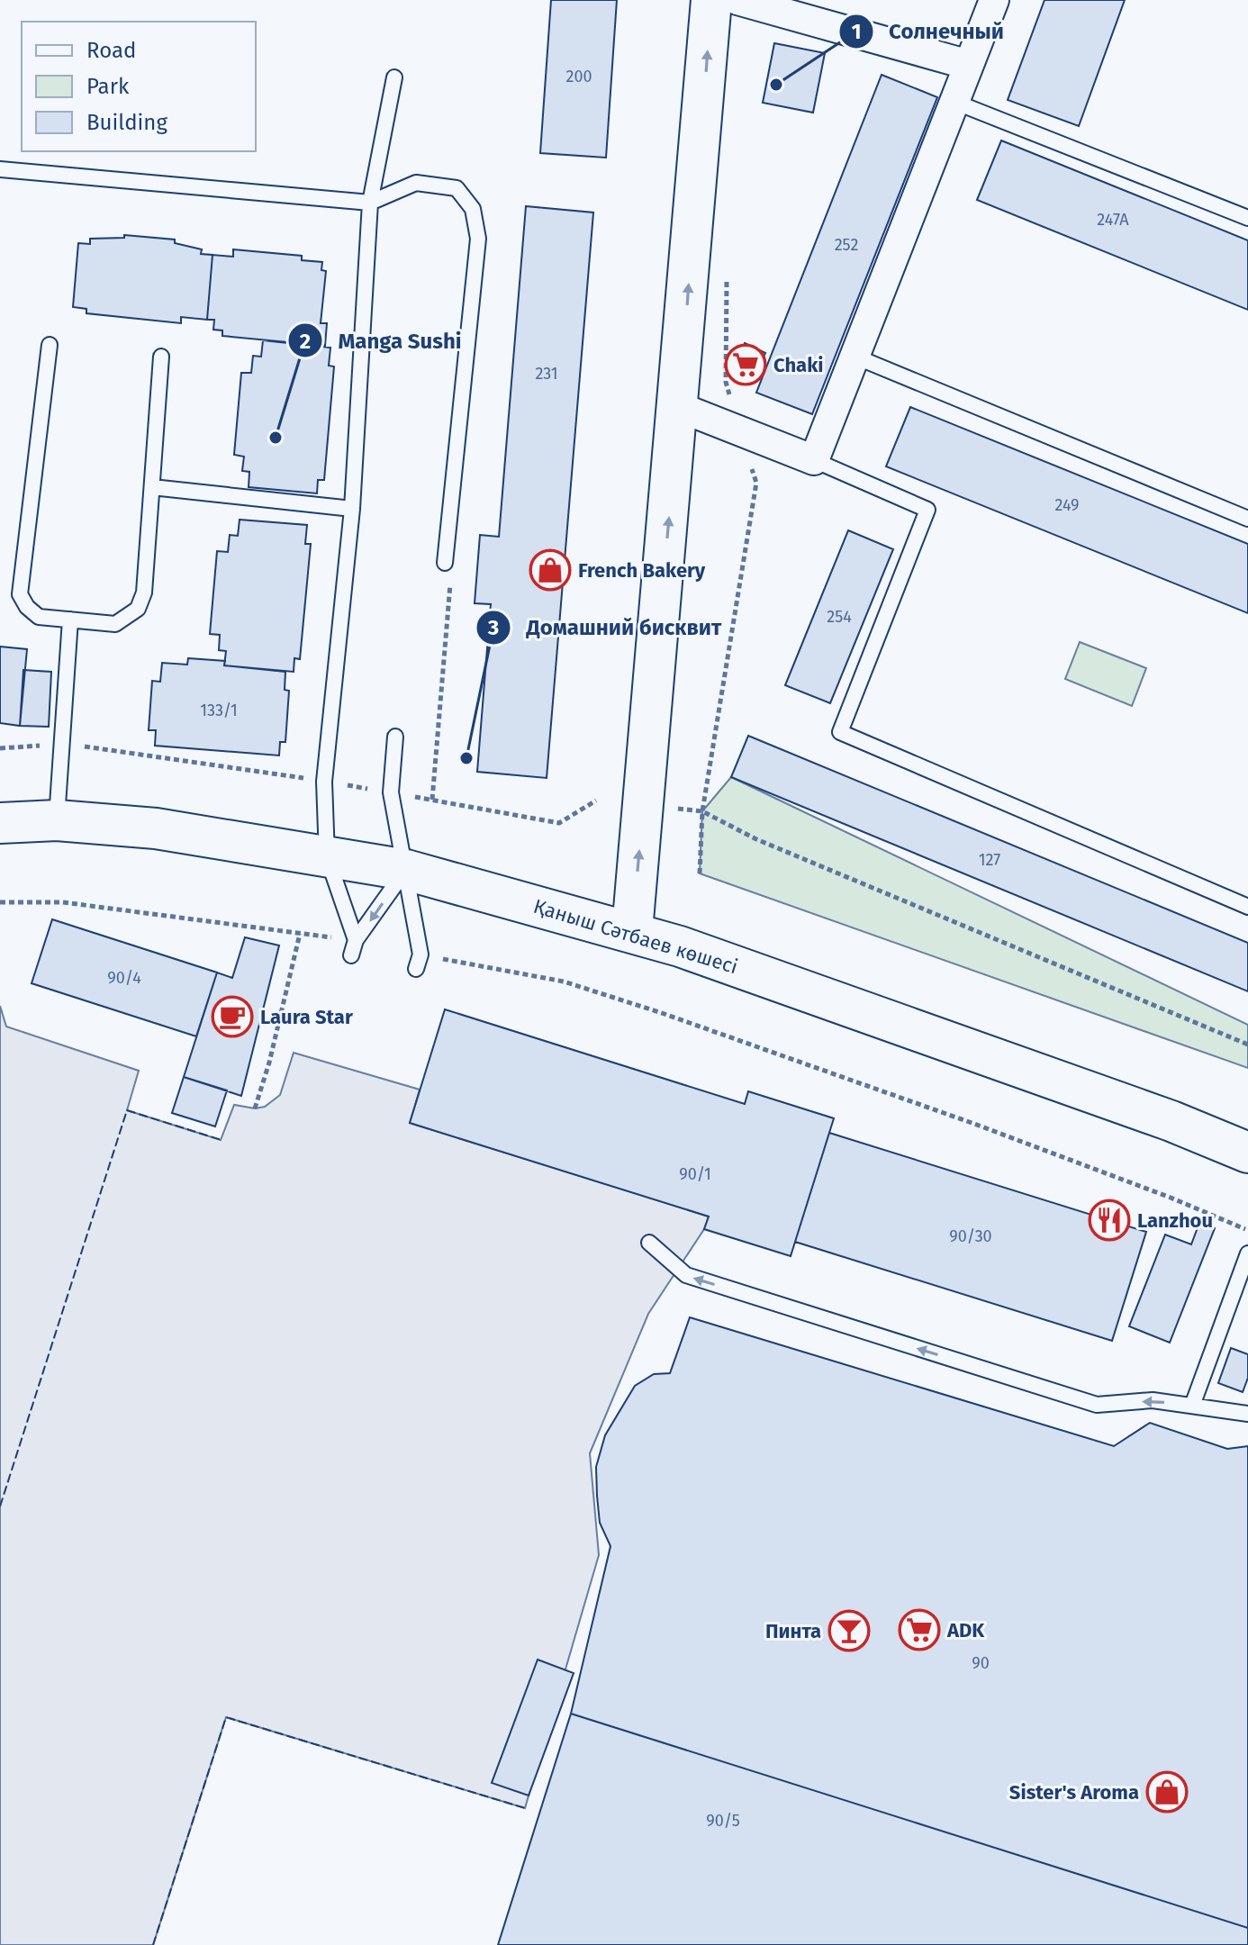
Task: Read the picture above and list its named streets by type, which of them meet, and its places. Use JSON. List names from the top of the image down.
{
  "streets": {
    "main road": ["Қаныш Сәтбаев көшесі"]
  },
  "places": {
    "other": ["Солнечный", "Manga Sushi", "Домашний бисквит"],
    "supermarket": ["Chaki", "ADK"],
    "shop": ["French Bakery", "Sister's Aroma"],
    "cafe": ["Laura Star"],
    "restaurant": ["Lanzhou"],
    "bar": ["Пинта"]
  },
  "house_numbers": [
    "200",
    "247А",
    "252",
    "231",
    "249",
    "254",
    "133/1",
    "127",
    "90/4",
    "90/1",
    "90/30",
    "90",
    "90/5"
  ],
  "legend": ["Road", "Park", "Building"]
}
